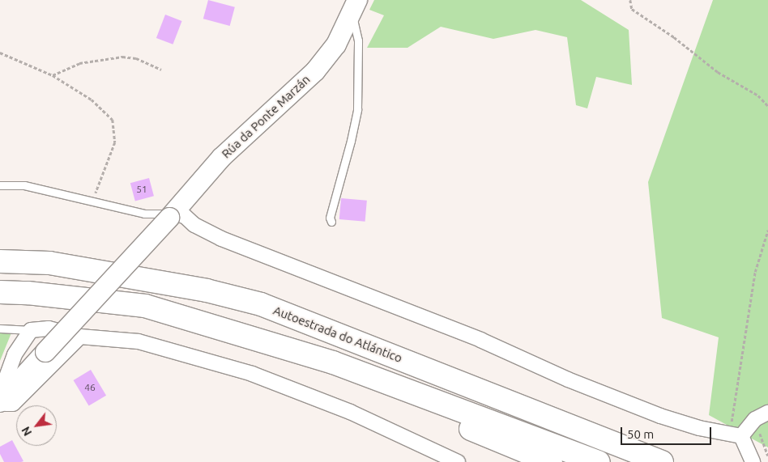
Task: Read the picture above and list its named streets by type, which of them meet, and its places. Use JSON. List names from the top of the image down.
{
  "streets": {
    "highway": ["Autoestrada do Atlántico"],
    "street": ["Rúa da Ponte Marzán"]
  },
  "house_numbers": ["51", "46"],
  "scale_bar": "50 m",
  "north": "bottom left"
}
